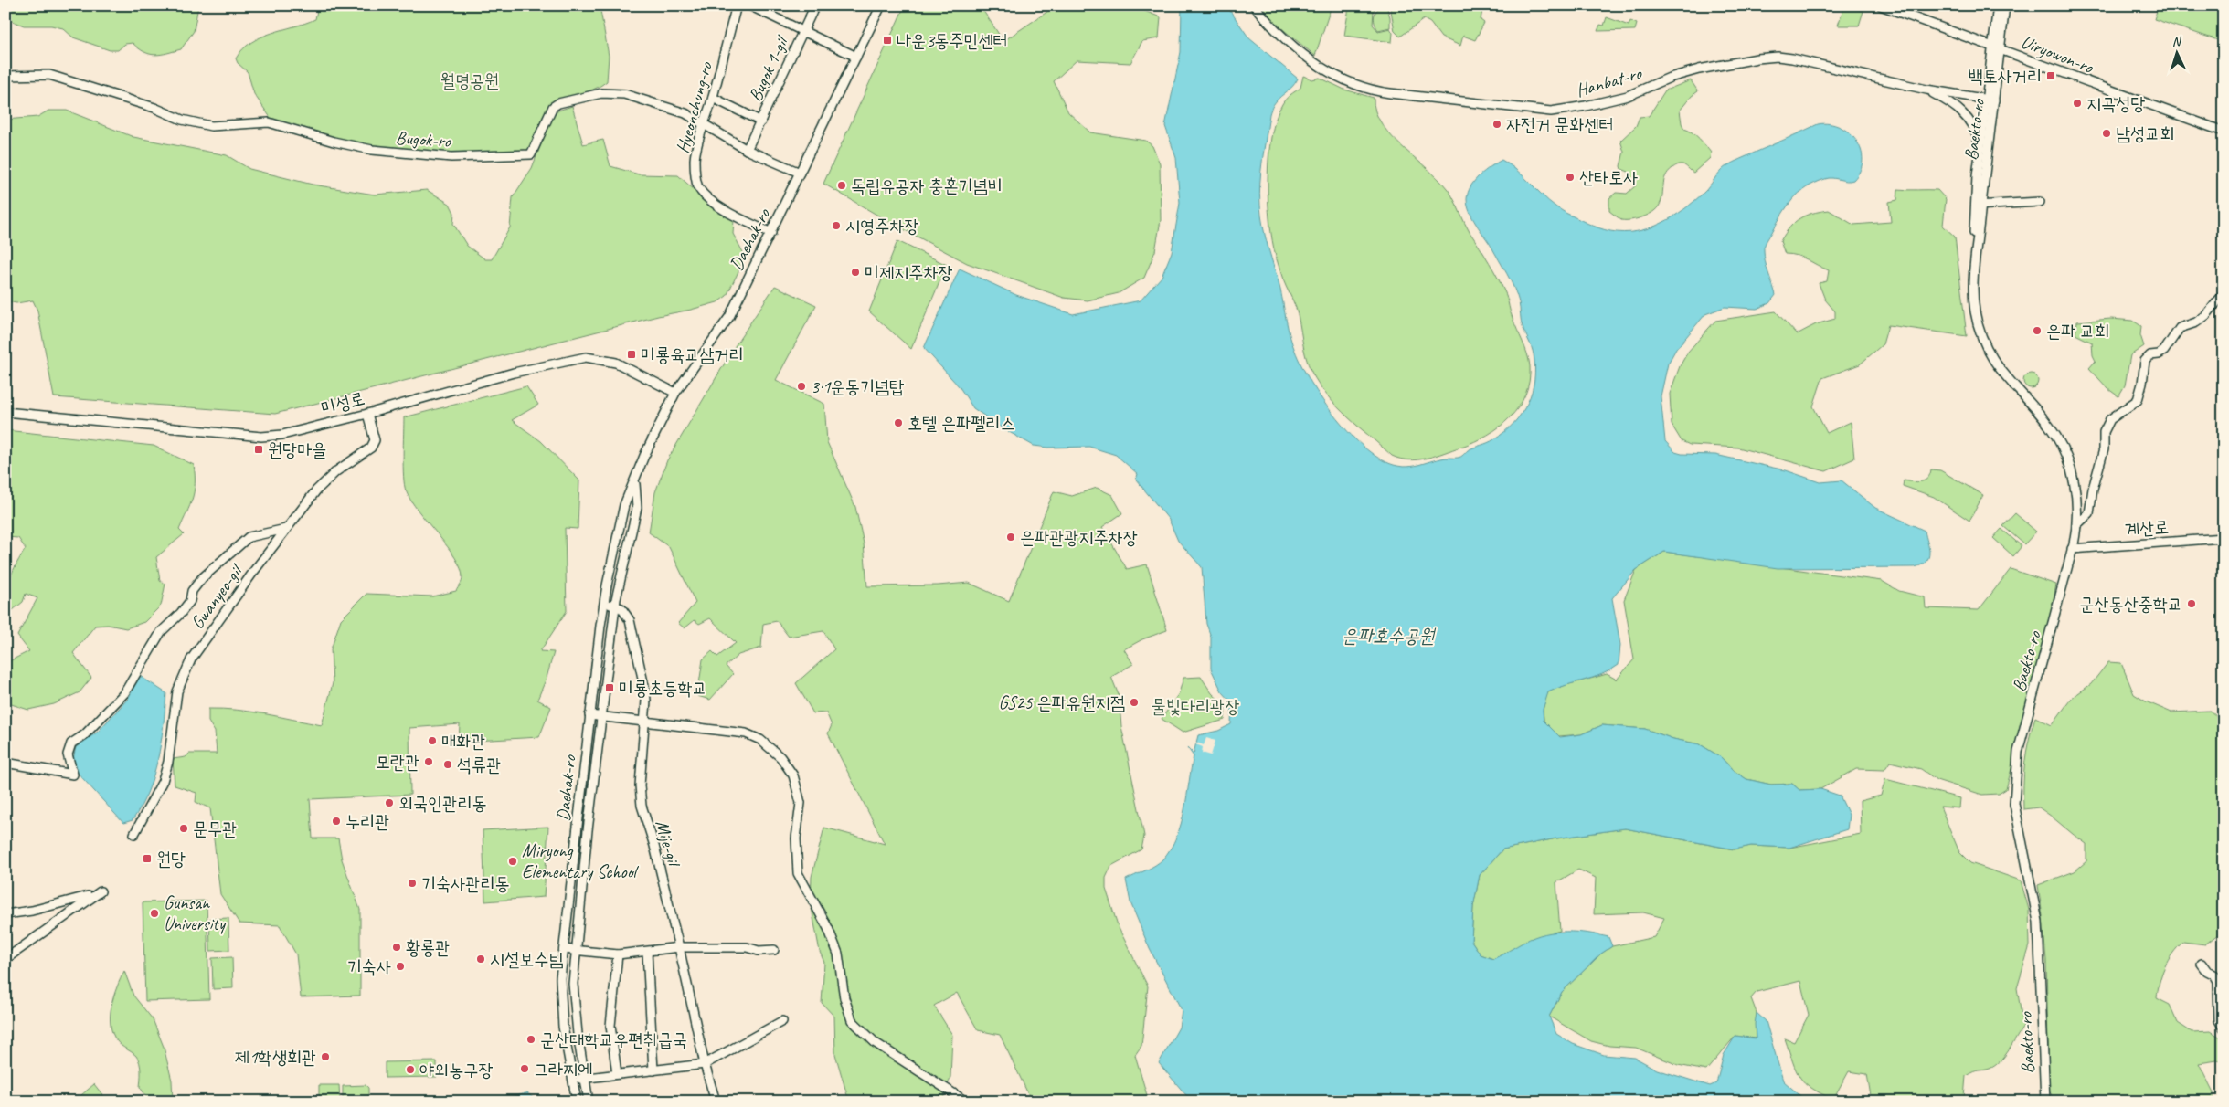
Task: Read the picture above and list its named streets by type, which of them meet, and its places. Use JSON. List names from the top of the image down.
{
  "streets": {
    "street": [
      "Uiryowon-ro",
      "Bugok 1-gil",
      "Hanbat-ro",
      "Hyeonchung-ro",
      "Baekto-ro",
      "Bugok-ro",
      "Daehak-ro",
      "미성로",
      "계산로",
      "Gwanyeo-gil",
      "Mije-gil"
    ]
  },
  "crossings": [
    ["Uiryowon-ro", "Baekto-ro"],
    ["Bugok 1-gil", "Hyeonchung-ro"],
    ["Bugok 1-gil", "Bugok-ro"],
    ["Hanbat-ro", "Baekto-ro"],
    ["Hyeonchung-ro", "Bugok-ro"],
    ["Hyeonchung-ro", "Daehak-ro"],
    ["Baekto-ro", "계산로"],
    ["Bugok-ro", "Daehak-ro"],
    ["Daehak-ro", "미성로"],
    ["Daehak-ro", "Mije-gil"],
    ["미성로", "Gwanyeo-gil"]
  ],
  "water": ["은파호수공원"],
  "parks": ["월명공원", "물빛다리광장"],
  "places": {
    "transit": [
      "나운3동주민센터",
      "백토사거리",
      "미룡육교삼거리",
      "원당마을",
      "미룡초등학교",
      "원당"
    ],
    "other": [
      "지곡성당",
      "자전거 문화센터",
      "남성교회",
      "산타로사",
      "독립유공자 충혼기념비",
      "시영주차장",
      "미제지주차장",
      "은파 교회",
      "3·1운동기념탑",
      "호텔 은파펠리스",
      "은파관광지주차장",
      "군산동산중학교",
      "GS25 은파유원지점",
      "매화관",
      "모란관",
      "석류관",
      "외국인관리동",
      "누리관",
      "문무관",
      "Miryong Elementary School",
      "기숙사관리동",
      "Gunsan University",
      "황룡관",
      "시설보수팀",
      "기숙사",
      "군산대학교우편취급국",
      "제1학생회관",
      "그라찌에",
      "야외농구장"
    ]
  },
  "north": "top"
}
